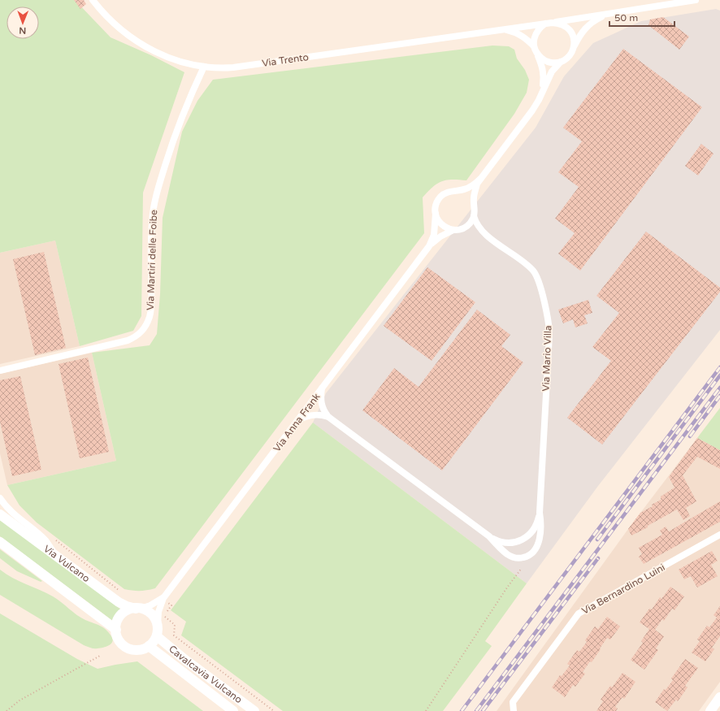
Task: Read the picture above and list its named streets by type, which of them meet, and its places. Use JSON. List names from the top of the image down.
{
  "streets": {
    "main road": ["Via Vulcano", "Cavalcavia Vulcano"],
    "street": [
      "Via Trento",
      "Via Martiri delle Foibe",
      "Via Mario Villa",
      "Via Anna Frank",
      "Via Bernardino Luini"
    ]
  },
  "crossings": [
    ["Via Trento", "Via Martiri delle Foibe"],
    ["Via Mario Villa", "Via Anna Frank"],
    ["Via Anna Frank", "Via Vulcano"],
    ["Via Anna Frank", "Cavalcavia Vulcano"],
    ["Via Vulcano", "Cavalcavia Vulcano"]
  ],
  "scale_bar": "50 m",
  "north": "bottom"
}
